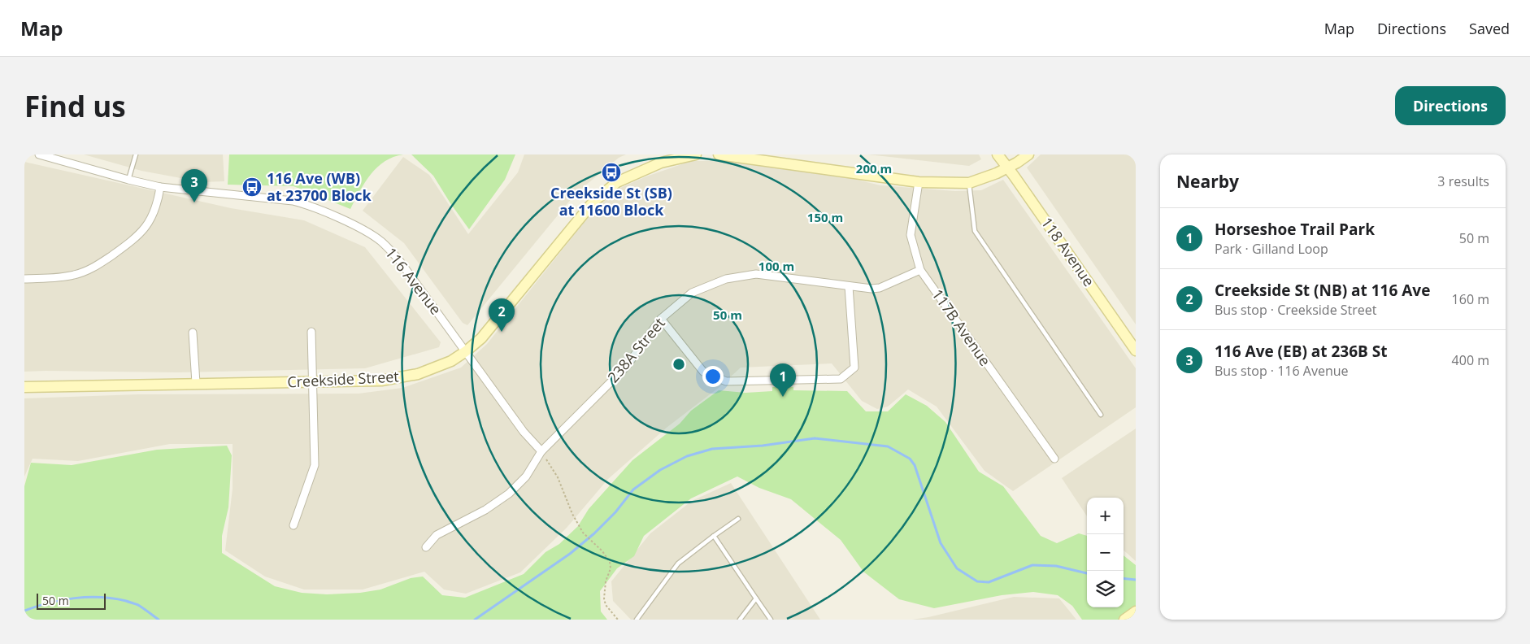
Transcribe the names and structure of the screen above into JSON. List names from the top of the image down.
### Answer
{
  "streets": {
    "street": [
      "118 Avenue",
      "116 Avenue",
      "117B Avenue",
      "238A Street",
      "Creekside Street"
    ]
  },
  "crossings": [
    ["116 Avenue", "238A Street"],
    ["116 Avenue", "Creekside Street"],
    ["117B Avenue", "238A Street"]
  ],
  "places": {
    "bus stop": ["Creekside St (SB) at 11600 Block", "116 Ave (WB) at 23700 Block"]
  },
  "scale_bar": "50 m",
  "page": {
    "header": "Map",
    "nav": ["Map", "Directions", "Saved"],
    "buttons": "Directions",
    "title": "Find us",
    "heading": ["Nearby", "3 results"],
    "pins": ["3", "2", "1"],
    "list": [
      {
        "mark": "1",
        "name": "Horseshoe Trail Park",
        "note": "Park · Gilland Loop",
        "value": "50 m"
      },
      {
        "mark": "2",
        "name": "Creekside St (NB) at 116 Ave",
        "note": "Bus stop · Creekside Street",
        "value": "160 m"
      },
      {
        "mark": "3",
        "name": "116 Ave (EB) at 236B St",
        "note": "Bus stop · 116 Avenue",
        "value": "400 m"
      }
    ],
    "map_buttons": ["+", "−"],
    "scale": "50 m"
  },
  "rings": [
    "200 m",
    "150 m",
    "100 m",
    "50 m"
  ]
}
